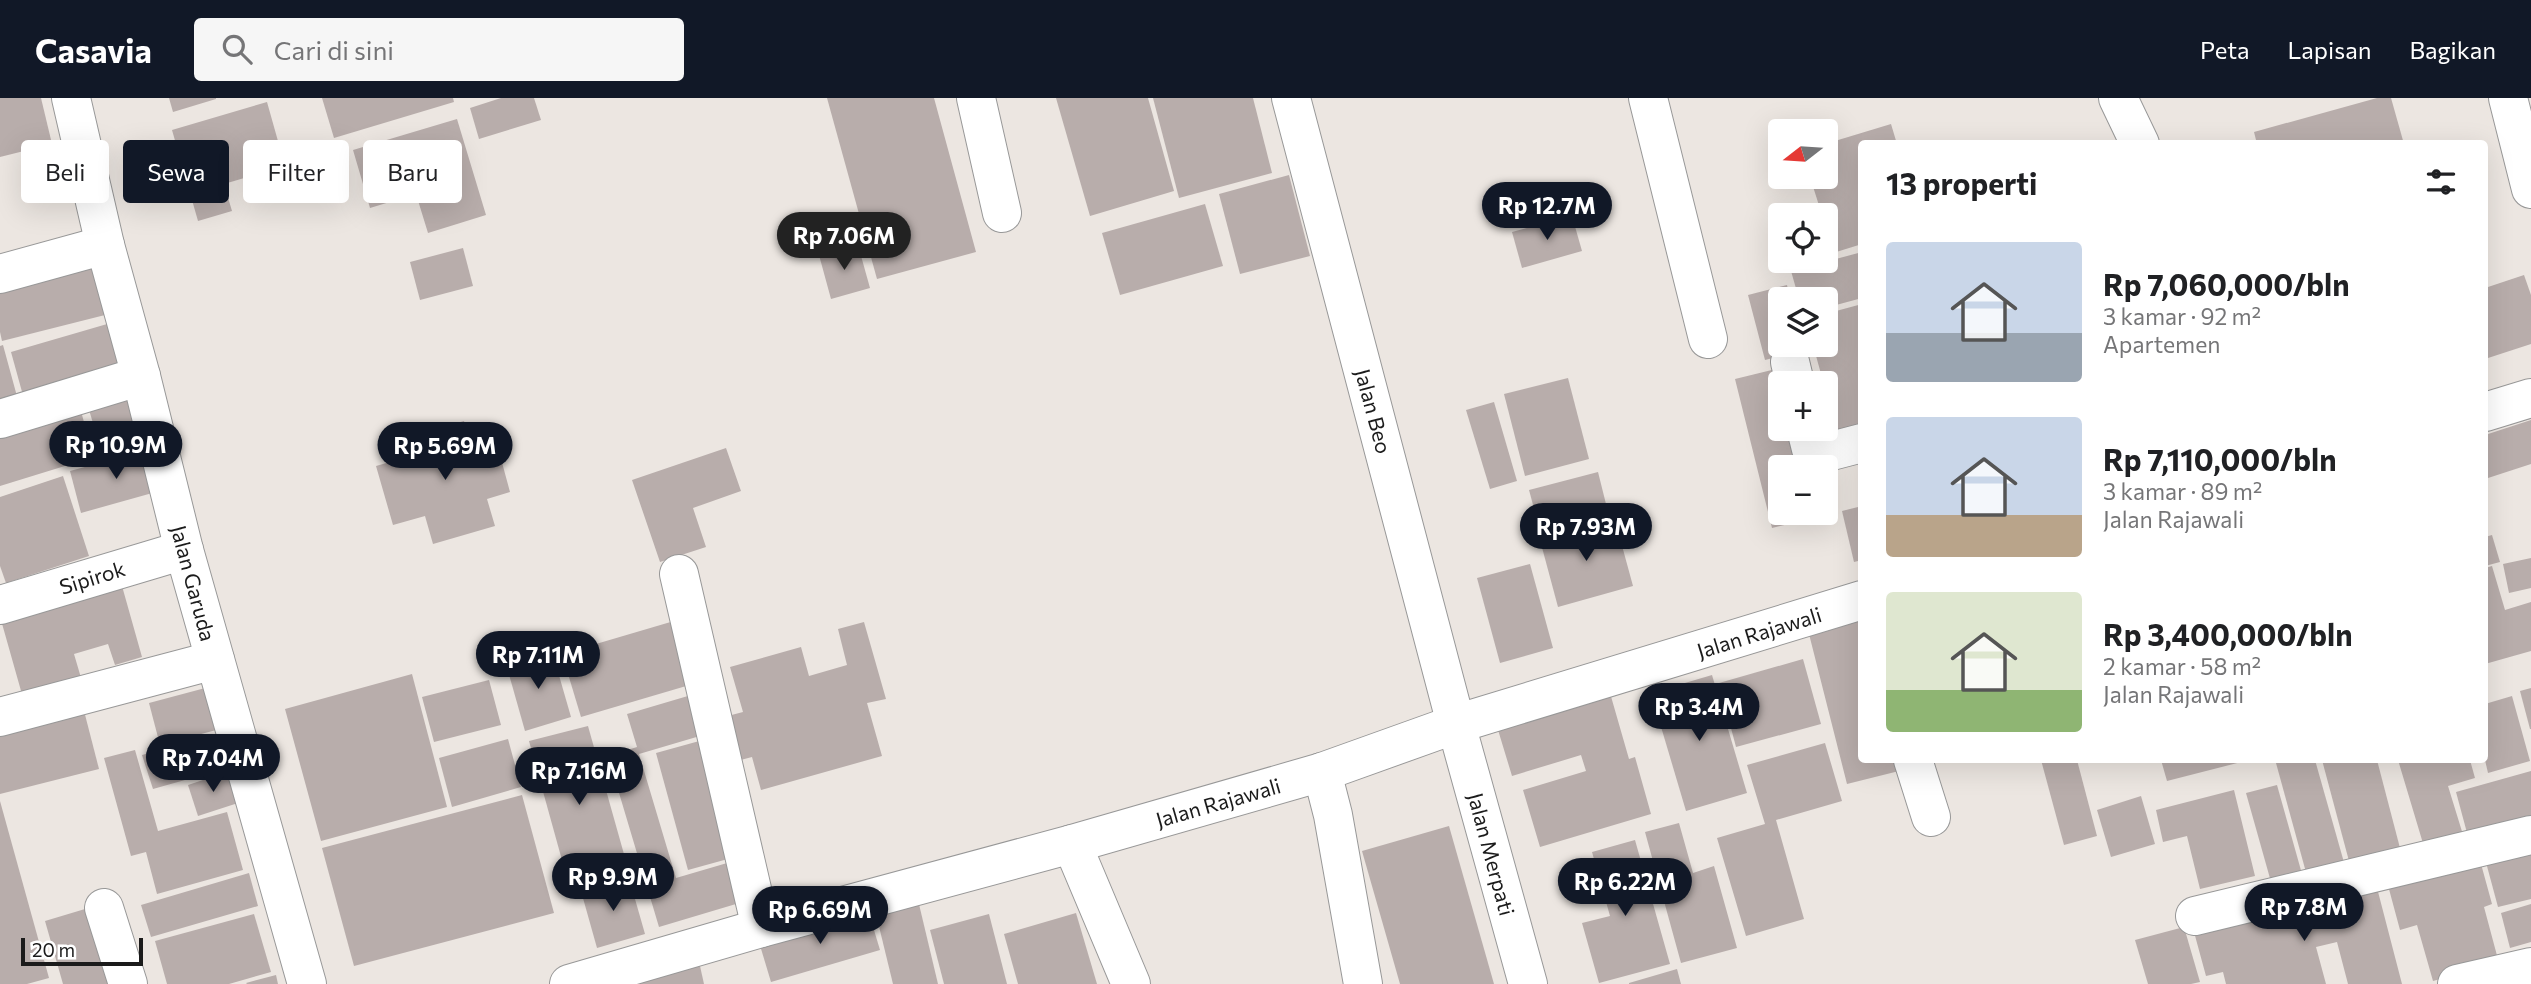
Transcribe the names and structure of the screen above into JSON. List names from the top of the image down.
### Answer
{
  "streets": {
    "street": [
      "Jalan Beo",
      "Sipirok",
      "Jalan Garuda",
      "Jalan Rajawali",
      "Jalan Merpati"
    ]
  },
  "crossings": [
    ["Jalan Beo", "Jalan Rajawali"],
    ["Jalan Beo", "Jalan Merpati"],
    ["Sipirok", "Jalan Garuda"],
    ["Jalan Rajawali", "Jalan Merpati"]
  ],
  "scale_bar": "20 m",
  "north": "left",
  "page": {
    "header": "Casavia",
    "search": "Cari di sini",
    "nav": ["Peta", "Lapisan", "Bagikan"],
    "map_buttons": ["+", "−"],
    "chip": [
      "Beli",
      "Sewa",
      "Filter",
      "Baru"
    ],
    "heading": "13 properti",
    "price": [
      "Rp 12.7M",
      "Rp 7.06M",
      "Rp 10.9M",
      "Rp 5.69M",
      "Rp 7.93M",
      "Rp 7.11M",
      "Rp 3.4M",
      "Rp 7.04M",
      "Rp 7.16M",
      "Rp 9.9M",
      "Rp 6.22M",
      "Rp 7.8M",
      "Rp 6.69M"
    ],
    "list": [
      {
        "name": "Rp 7,060,000/bln",
        "note": "3 kamar · 92 m² · Apartemen"
      },
      {
        "name": "Rp 7,110,000/bln",
        "note": "3 kamar · 89 m² · Jalan Rajawali"
      },
      {
        "name": "Rp 3,400,000/bln",
        "note": "2 kamar · 58 m² · Jalan Rajawali"
      }
    ],
    "scale": "20 m"
  }
}
